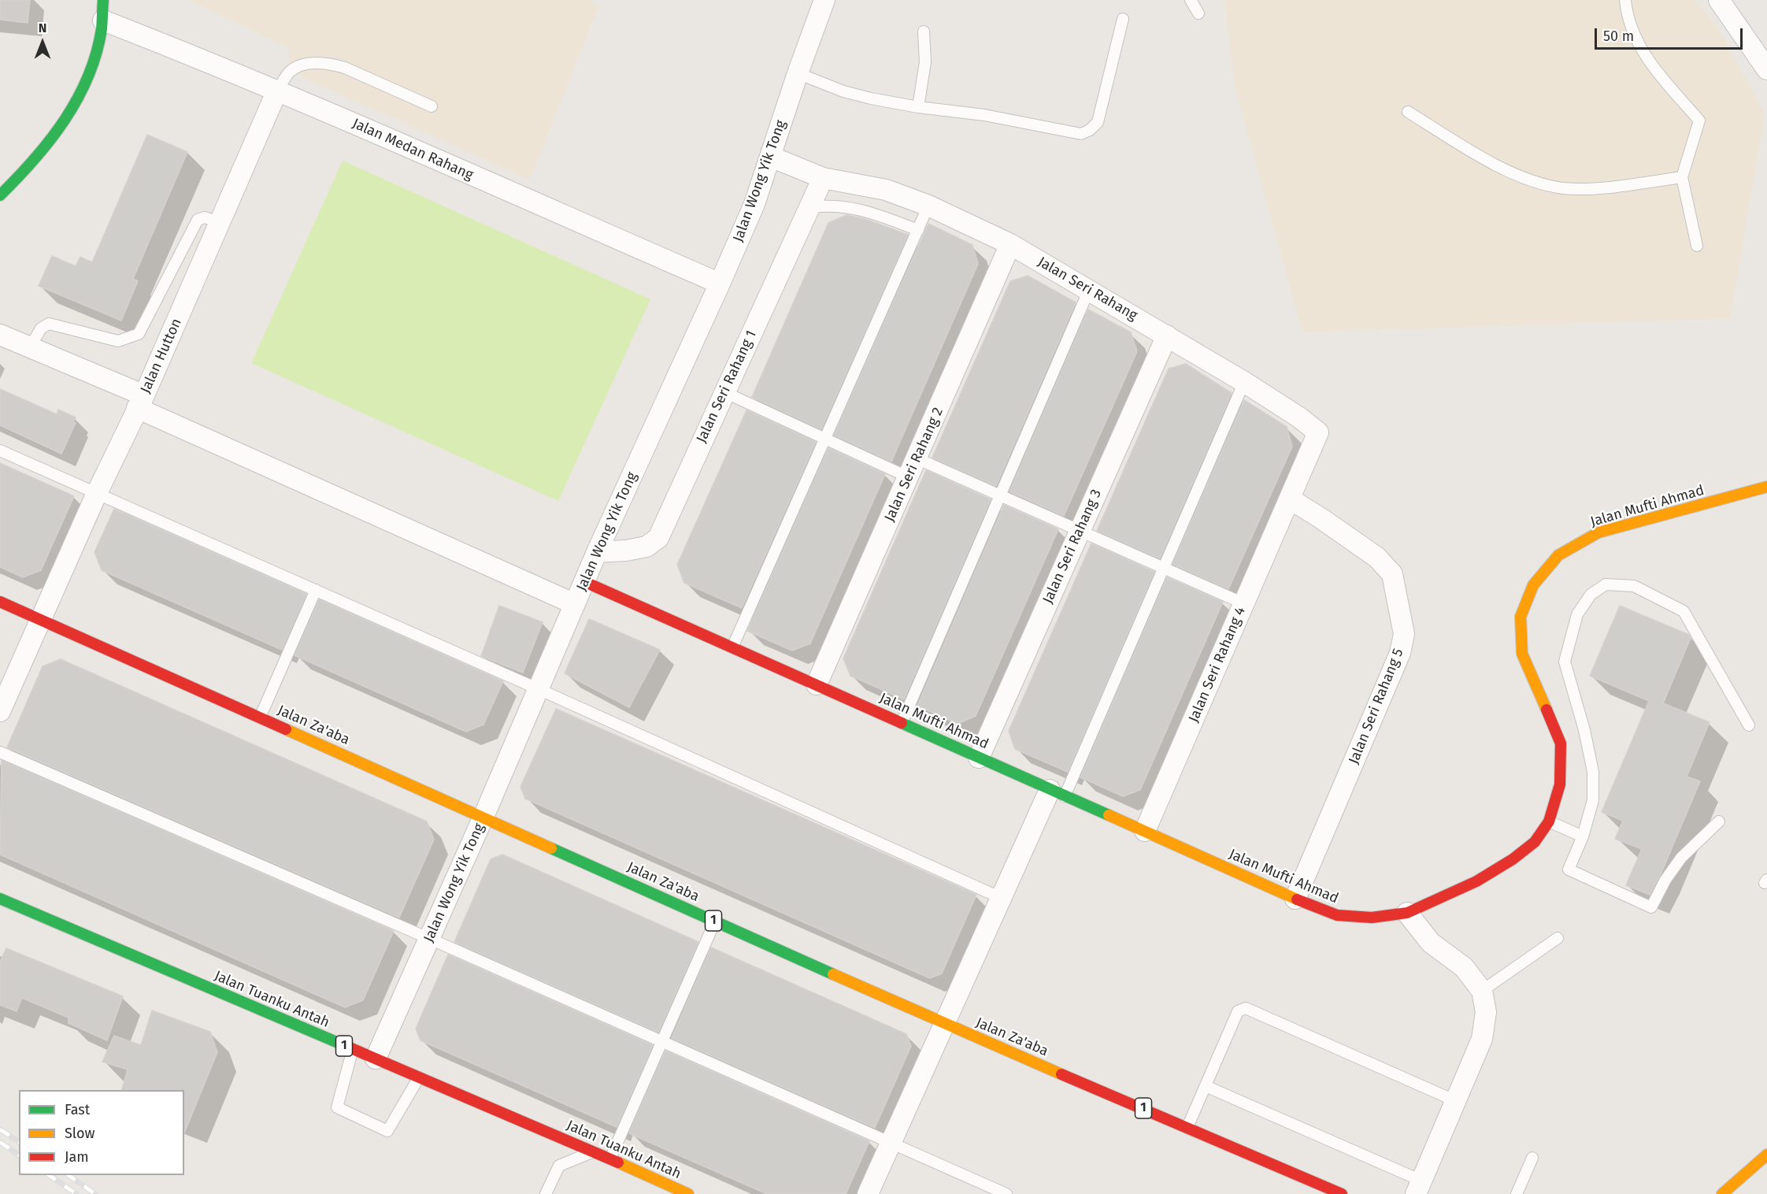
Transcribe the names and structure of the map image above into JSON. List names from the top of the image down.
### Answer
{
  "streets": {
    "main road": [
      "Jalan Mufti Ahmad",
      "Jalan Za'aba",
      "1",
      "Jalan Tuanku Antah"
    ],
    "street": [
      "Jalan Medan Rahang",
      "Jalan Wong Yik Tong",
      "Jalan Seri Rahang",
      "Jalan Hutton",
      "Jalan Seri Rahang 1",
      "Jalan Seri Rahang 2",
      "Jalan Seri Rahang 3",
      "Jalan Seri Rahang 4",
      "Jalan Seri Rahang 5"
    ]
  },
  "crossings": [
    ["Jalan Medan Rahang", "Jalan Wong Yik Tong"],
    ["Jalan Medan Rahang", "Jalan Hutton"],
    ["Jalan Wong Yik Tong", "Jalan Seri Rahang"],
    ["Jalan Wong Yik Tong", "Jalan Seri Rahang 1"],
    ["Jalan Wong Yik Tong", "Jalan Mufti Ahmad"],
    ["Jalan Wong Yik Tong", "Jalan Za'aba"],
    ["Jalan Wong Yik Tong", "Jalan Tuanku Antah"],
    ["Jalan Seri Rahang", "Jalan Seri Rahang 1"],
    ["Jalan Seri Rahang", "Jalan Seri Rahang 2"],
    ["Jalan Seri Rahang", "Jalan Seri Rahang 3"],
    ["Jalan Seri Rahang", "Jalan Seri Rahang 4"],
    ["Jalan Seri Rahang", "Jalan Seri Rahang 5"],
    ["Jalan Hutton", "Jalan Za'aba"],
    ["Jalan Seri Rahang 2", "Jalan Mufti Ahmad"],
    ["Jalan Mufti Ahmad", "Jalan Seri Rahang 3"],
    ["Jalan Mufti Ahmad", "Jalan Seri Rahang 4"],
    ["Jalan Mufti Ahmad", "Jalan Seri Rahang 5"],
    ["Jalan Seri Rahang 4", "Jalan Seri Rahang 5"]
  ],
  "legend": ["Fast", "Slow", "Jam"],
  "scale_bar": "50 m",
  "north": "top"
}
